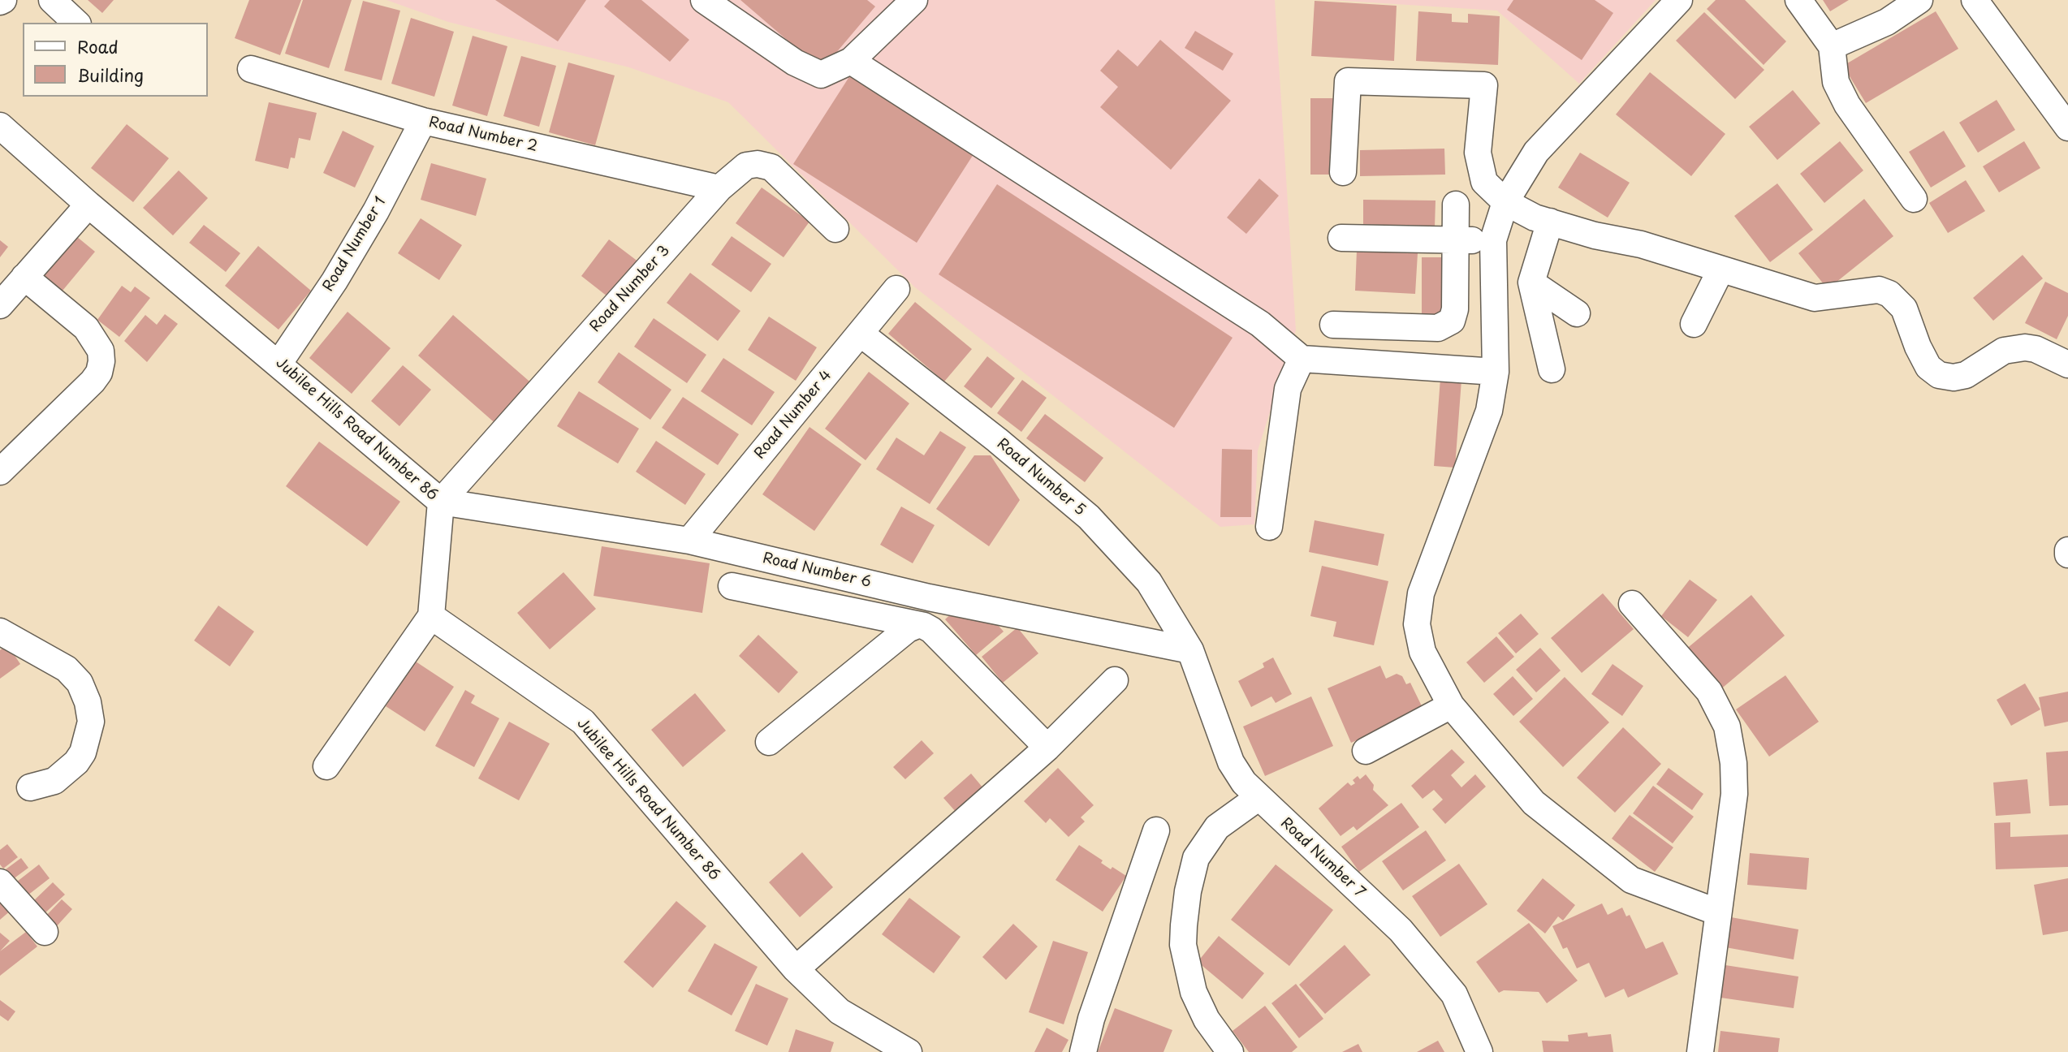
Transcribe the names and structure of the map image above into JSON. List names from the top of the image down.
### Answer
{
  "streets": {
    "street": [
      "Road Number 2",
      "Road Number 1",
      "Road Number 3",
      "Road Number 4",
      "Jubilee Hills Road Number 86",
      "Road Number 5",
      "Road Number 6",
      "Road Number 7"
    ]
  },
  "crossings": [
    ["Road Number 2", "Road Number 1"],
    ["Road Number 2", "Road Number 3"],
    ["Road Number 1", "Jubilee Hills Road Number 86"],
    ["Road Number 3", "Jubilee Hills Road Number 86"],
    ["Road Number 3", "Road Number 6"],
    ["Road Number 4", "Road Number 5"],
    ["Road Number 4", "Road Number 6"],
    ["Jubilee Hills Road Number 86", "Road Number 6"],
    ["Road Number 5", "Road Number 6"],
    ["Road Number 5", "Road Number 7"],
    ["Road Number 6", "Road Number 7"]
  ],
  "legend": ["Road", "Building"]
}
